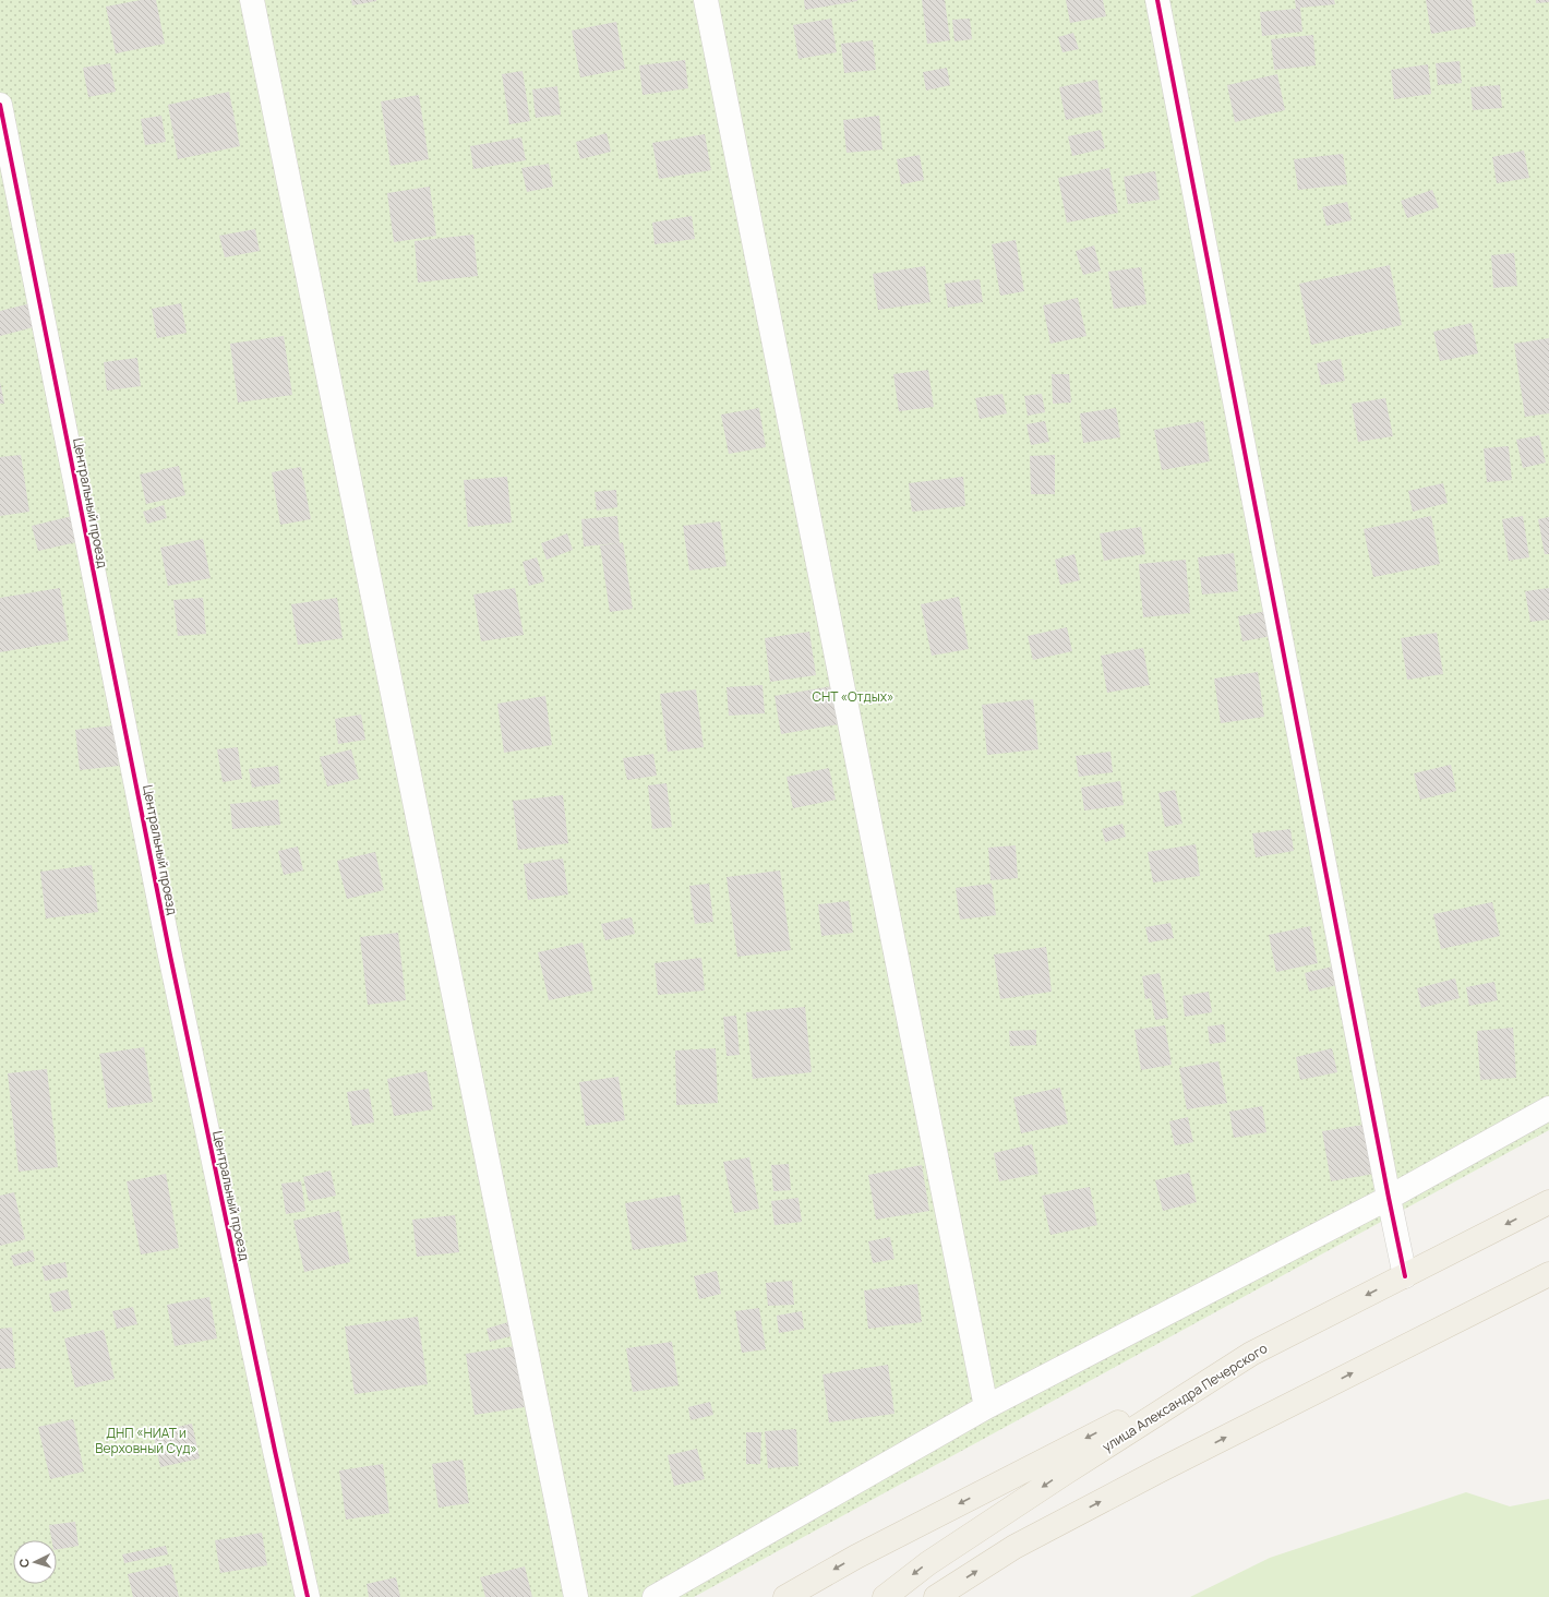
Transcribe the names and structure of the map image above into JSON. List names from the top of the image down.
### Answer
{
  "streets": {
    "main road": ["улица Александра Печерского"],
    "street": ["Центральный проезд"]
  },
  "parks": ["СНТ «Отдых»", "ДНП «НИАТ и Верховный Суд»"],
  "north": "left"
}
